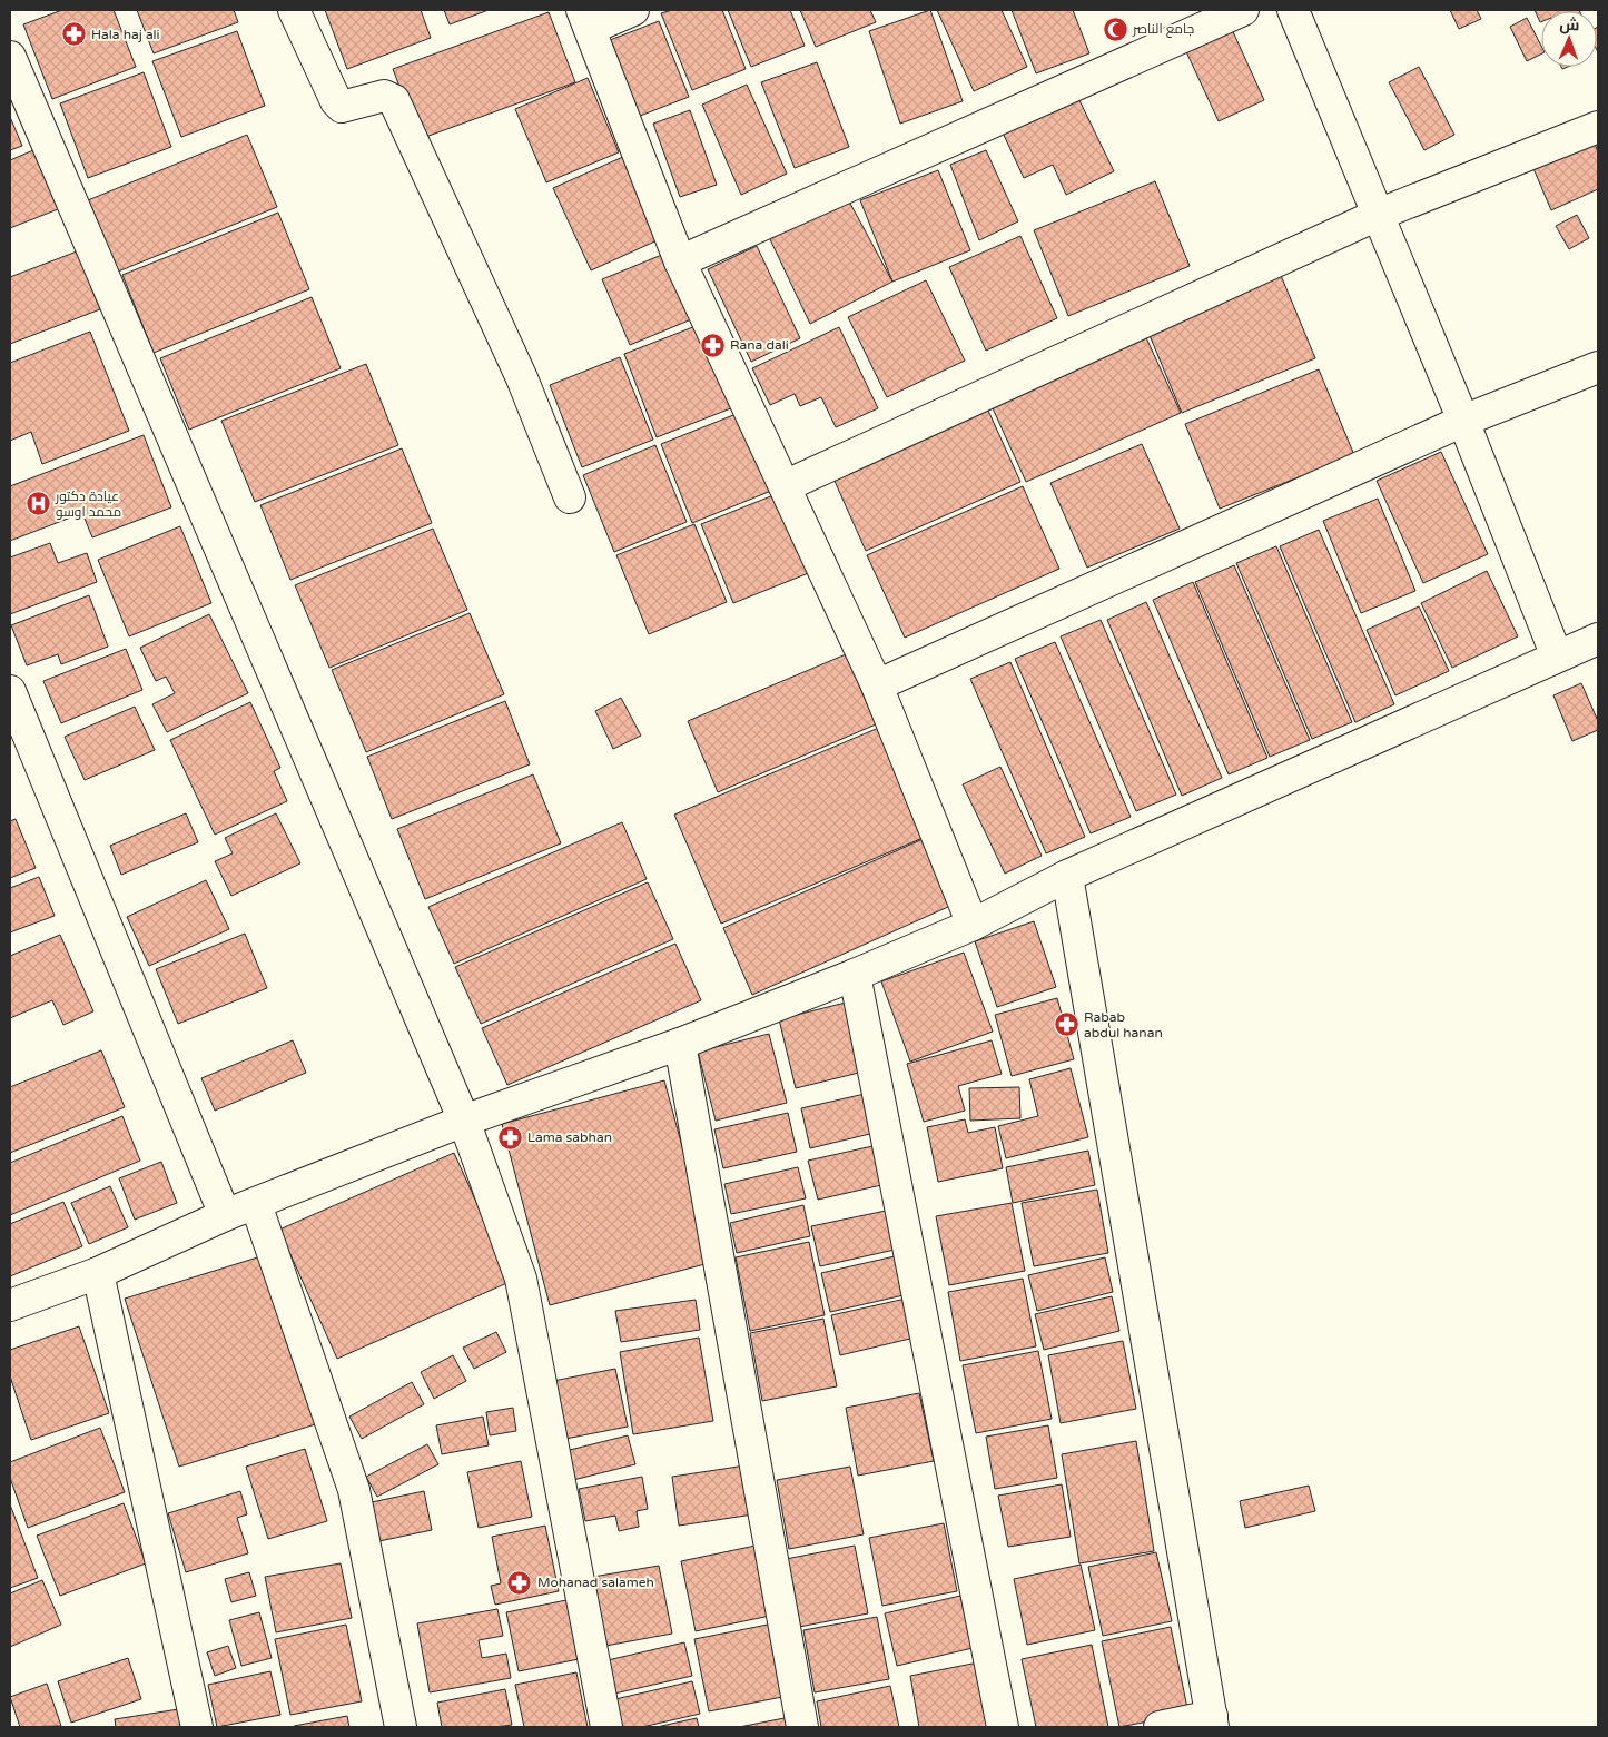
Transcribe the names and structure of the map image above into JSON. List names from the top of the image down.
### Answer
{
  "places": {
    "mosque": ["جامع الناصر"],
    "pharmacy": [
      "Hala haj ali",
      "Rana dali",
      "Rabab abdul hanan",
      "Lama sabhan",
      "Mohanad salameh"
    ],
    "hospital": ["عيادة دكتور محمد اوسو"]
  },
  "north": "top"
}
